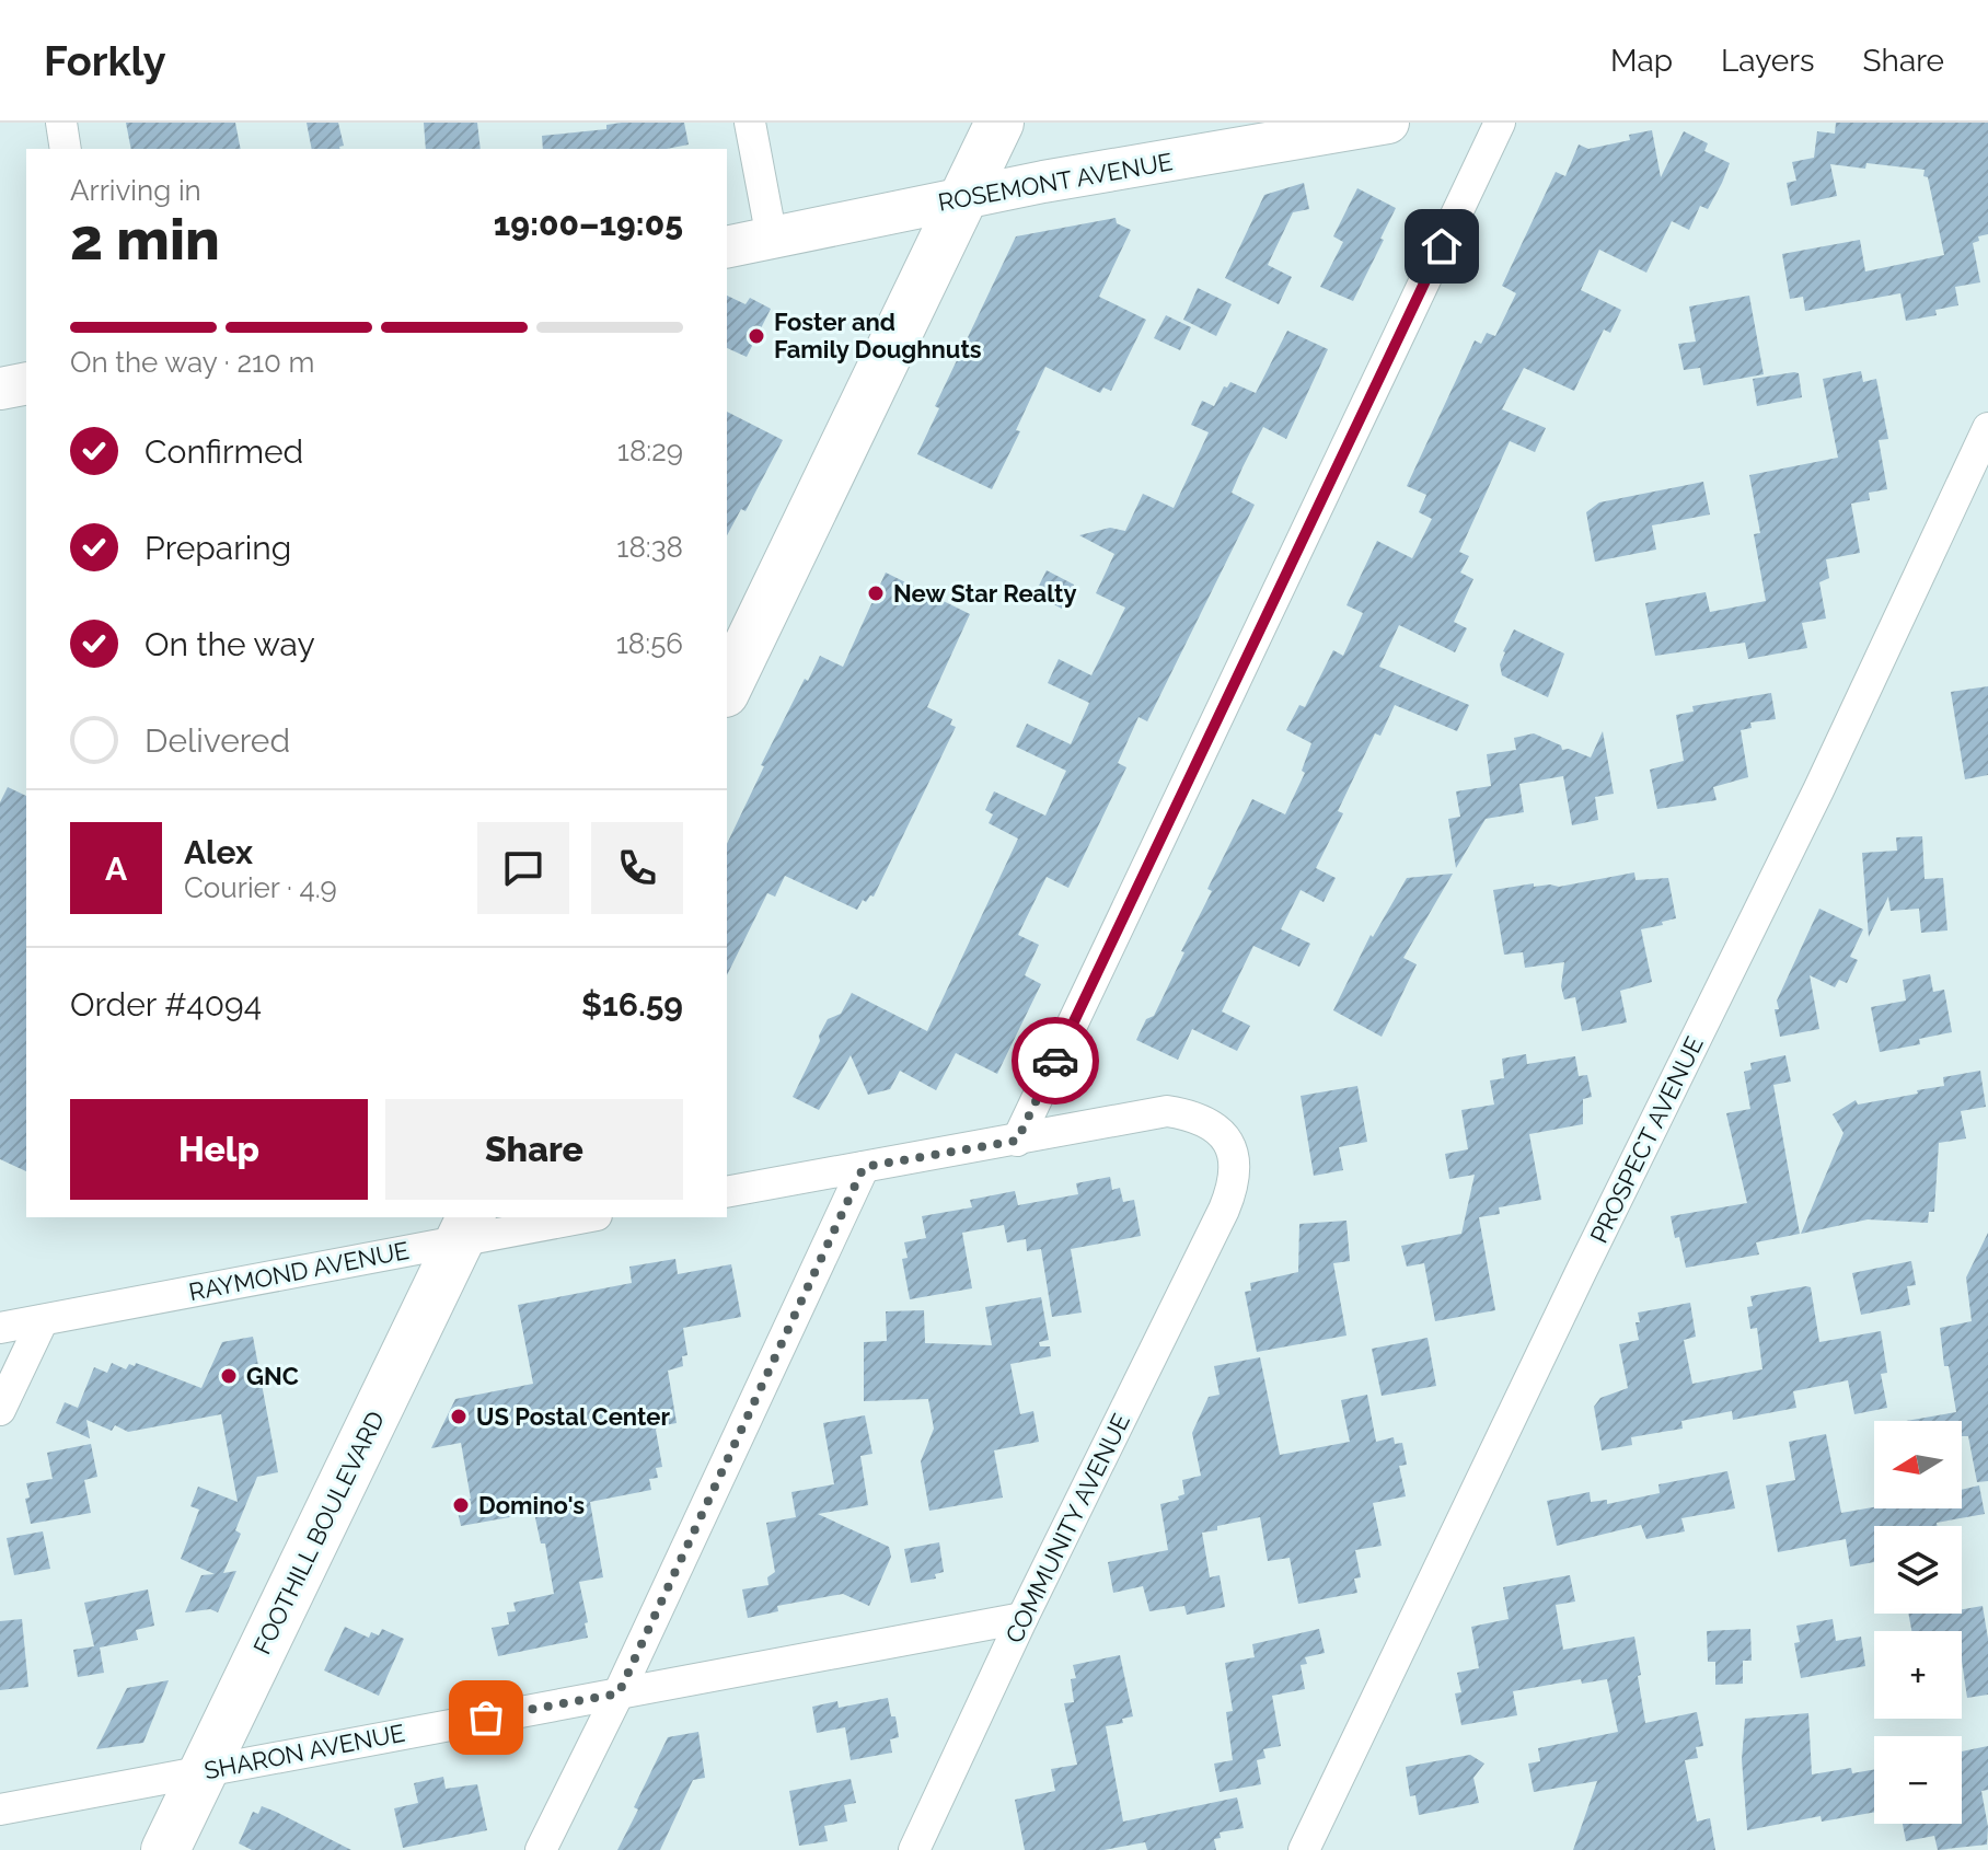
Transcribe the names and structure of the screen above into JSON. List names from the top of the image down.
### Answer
{
  "streets": {
    "main road": ["FOOTHILL BOULEVARD"],
    "street": [
      "ROSEMONT AVENUE",
      "PROSPECT AVENUE",
      "RAYMOND AVENUE",
      "COMMUNITY AVENUE",
      "SHARON AVENUE"
    ]
  },
  "crossings": [
    ["RAYMOND AVENUE", "FOOTHILL BOULEVARD"],
    ["COMMUNITY AVENUE", "SHARON AVENUE"],
    ["FOOTHILL BOULEVARD", "SHARON AVENUE"]
  ],
  "places": [
    "Foster and Family Doughnuts",
    "New Star Realty",
    "GNC",
    "US Postal Center",
    "Domino's"
  ],
  "north": "left",
  "page": {
    "header": "Forkly",
    "nav": ["Map", "Layers", "Share"],
    "heading": ["2 min", "Arriving in", "19:00–19:05"],
    "panel": [
      "Alex",
      "Courier · 4.9",
      "Order #4094",
      "$16.59"
    ],
    "bar": "On the way · 210 m",
    "list": [
      ["Confirmed", "18:29"],
      ["Preparing", "18:38"],
      ["On the way", "18:56"],
      "Delivered"
    ],
    "round": "A",
    "buttons": ["Help", "Share"],
    "map_buttons": ["+", "−"]
  }
}
